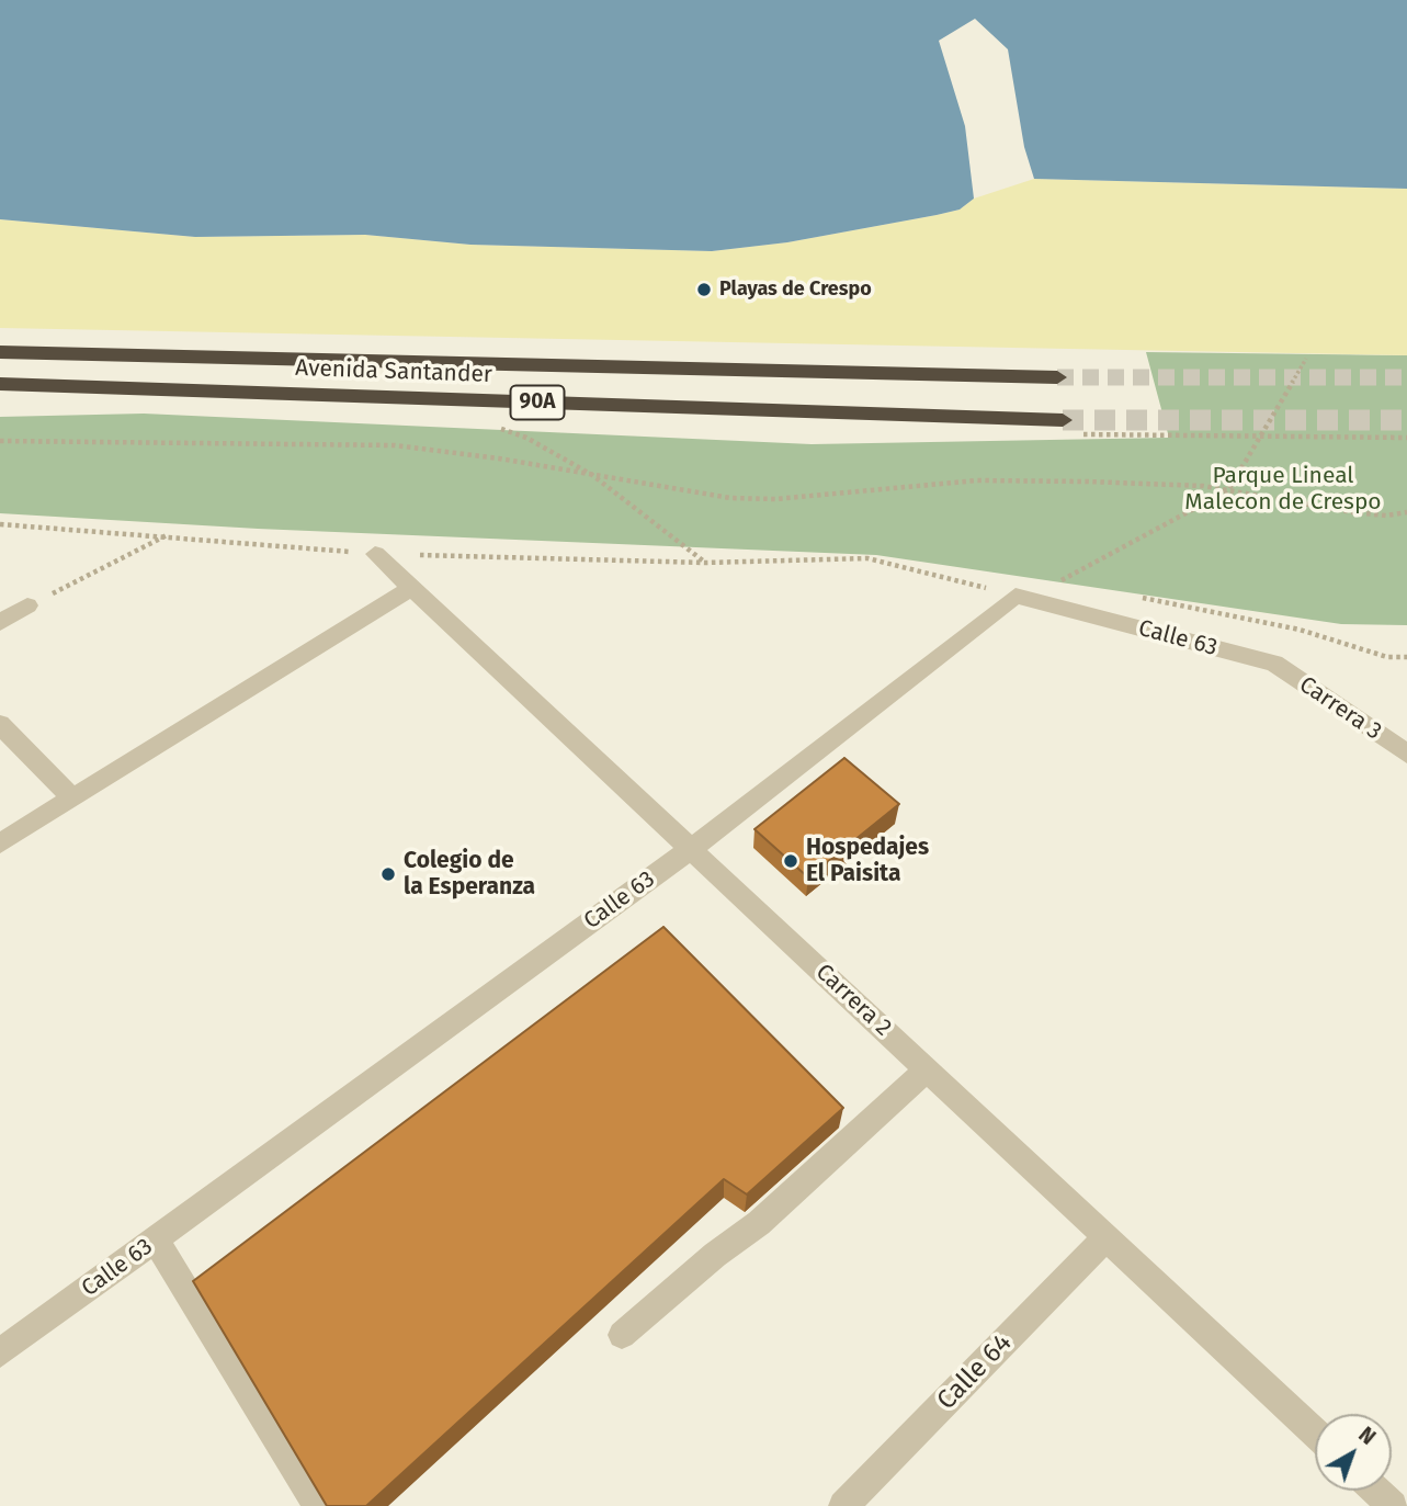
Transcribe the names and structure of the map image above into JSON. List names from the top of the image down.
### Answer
{
  "streets": {
    "highway": ["Avenida Santander", "90A"],
    "street": [
      "Calle 63",
      "Carrera 3",
      "Carrera 2",
      "Calle 64"
    ]
  },
  "crossings": [
    ["Calle 63", "Carrera 3"],
    ["Calle 63", "Carrera 2"],
    ["Carrera 2", "Calle 64"]
  ],
  "parks": ["Parque Lineal Malecon de Crespo"],
  "places": ["Playas de Crespo", "Hospedajes El Paisita", "Colegio de la Esperanza"],
  "north": "top right"
}
